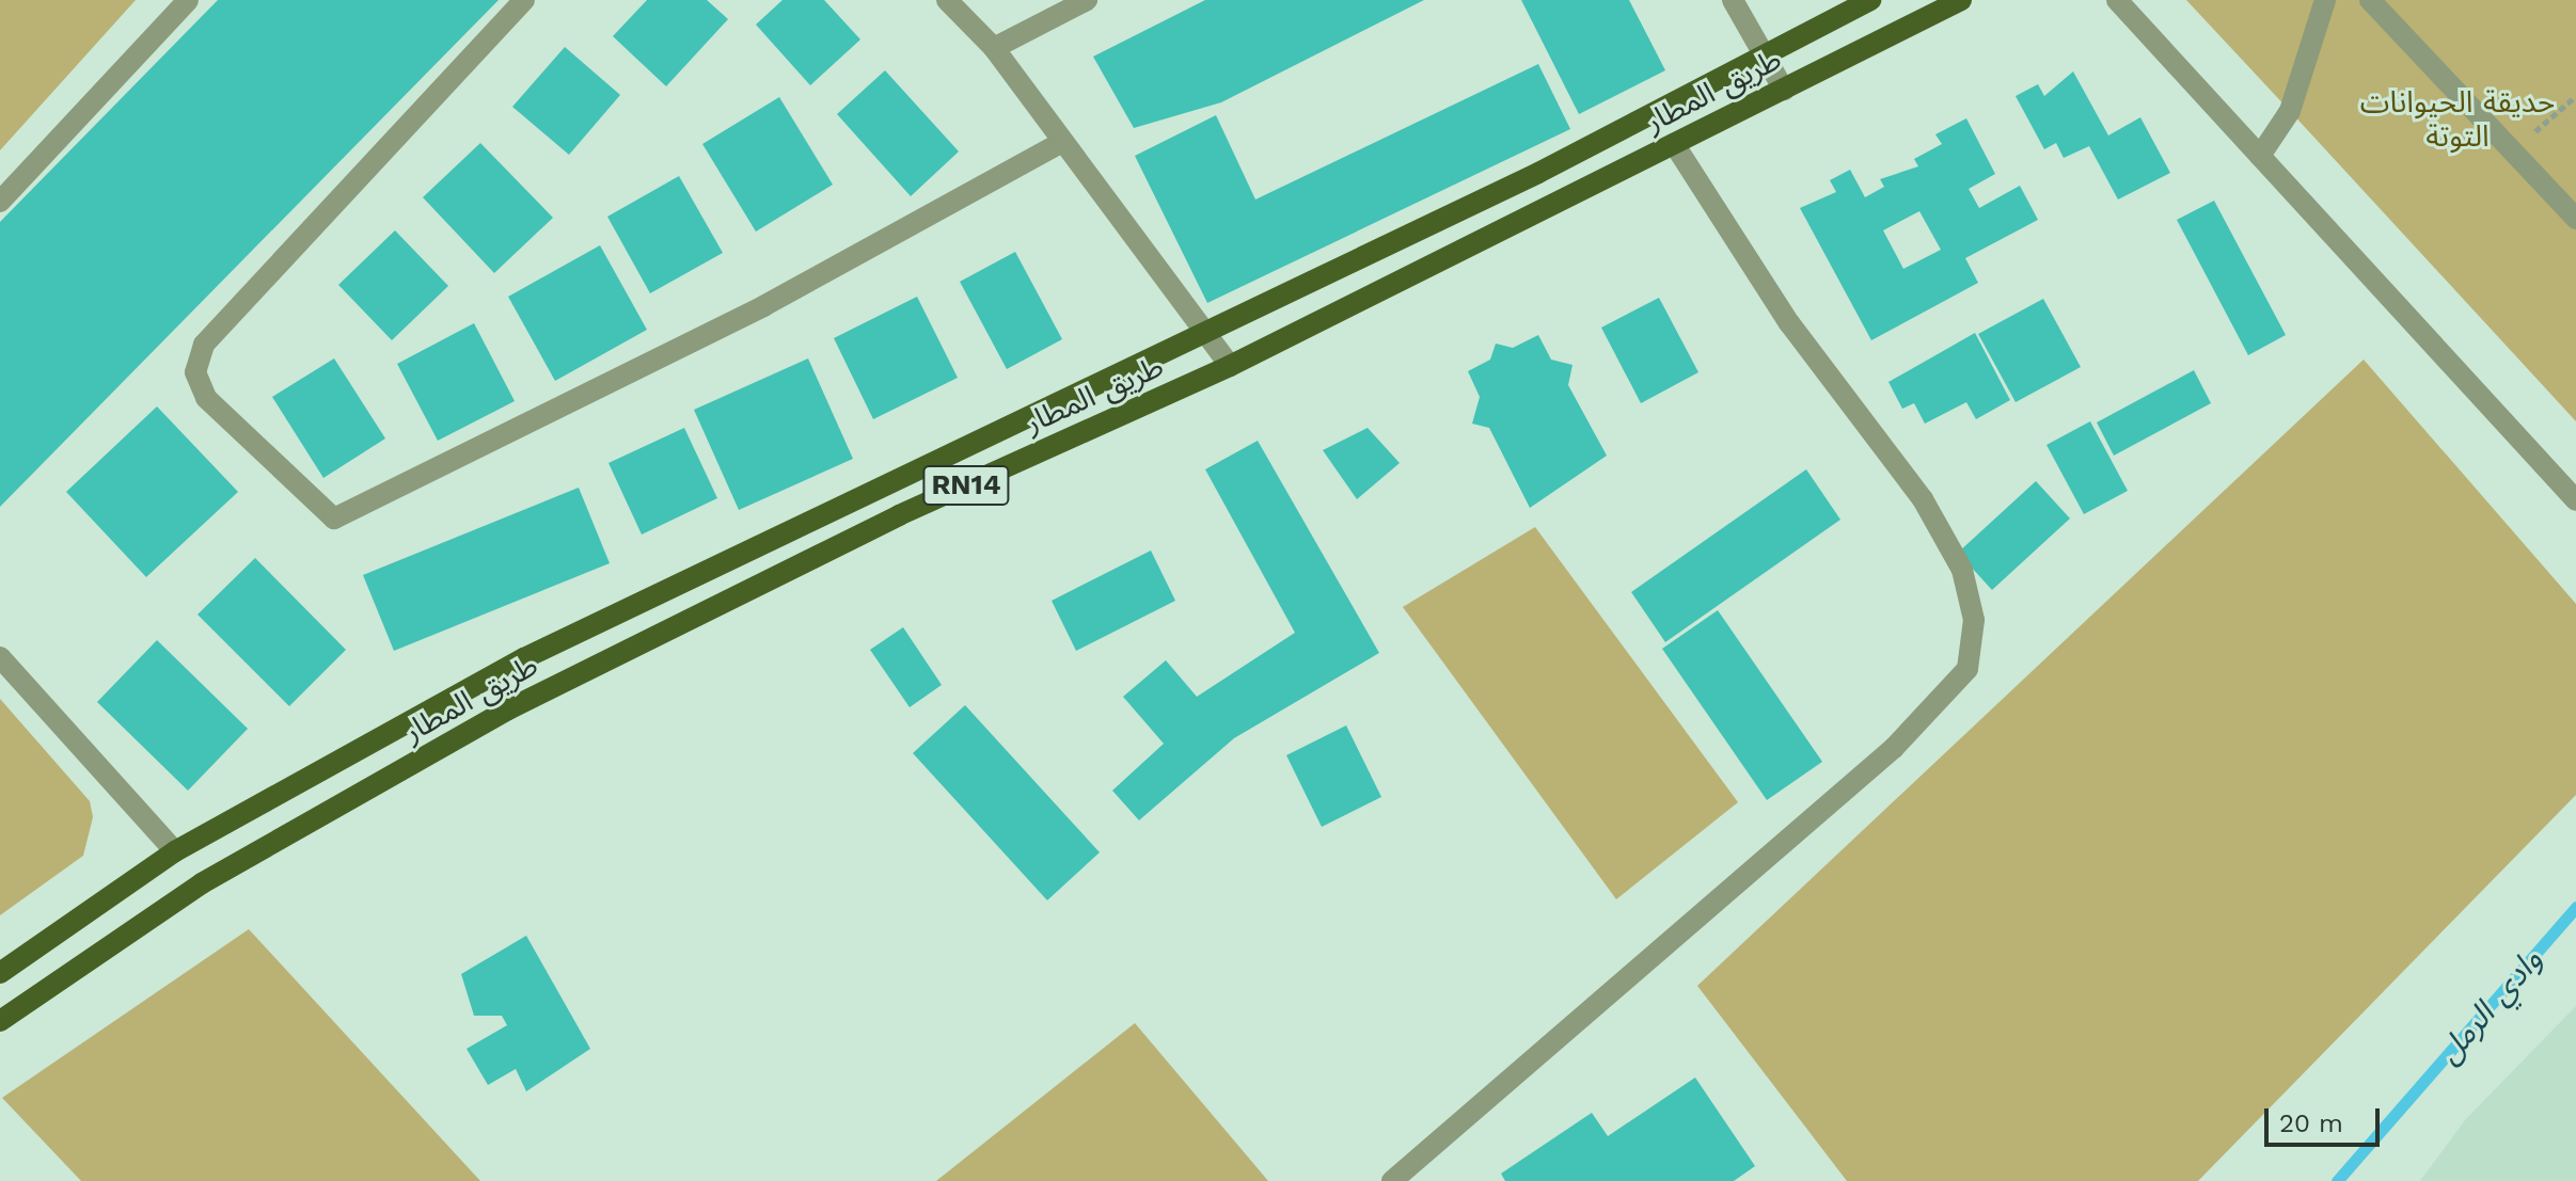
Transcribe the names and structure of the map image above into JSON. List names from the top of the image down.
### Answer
{
  "streets": {
    "main road": ["طريق المطار", "RN14"]
  },
  "water": ["وادي الرمل"],
  "parks": ["حديقة الحيوانات التوتة"],
  "scale_bar": "20 m"
}
